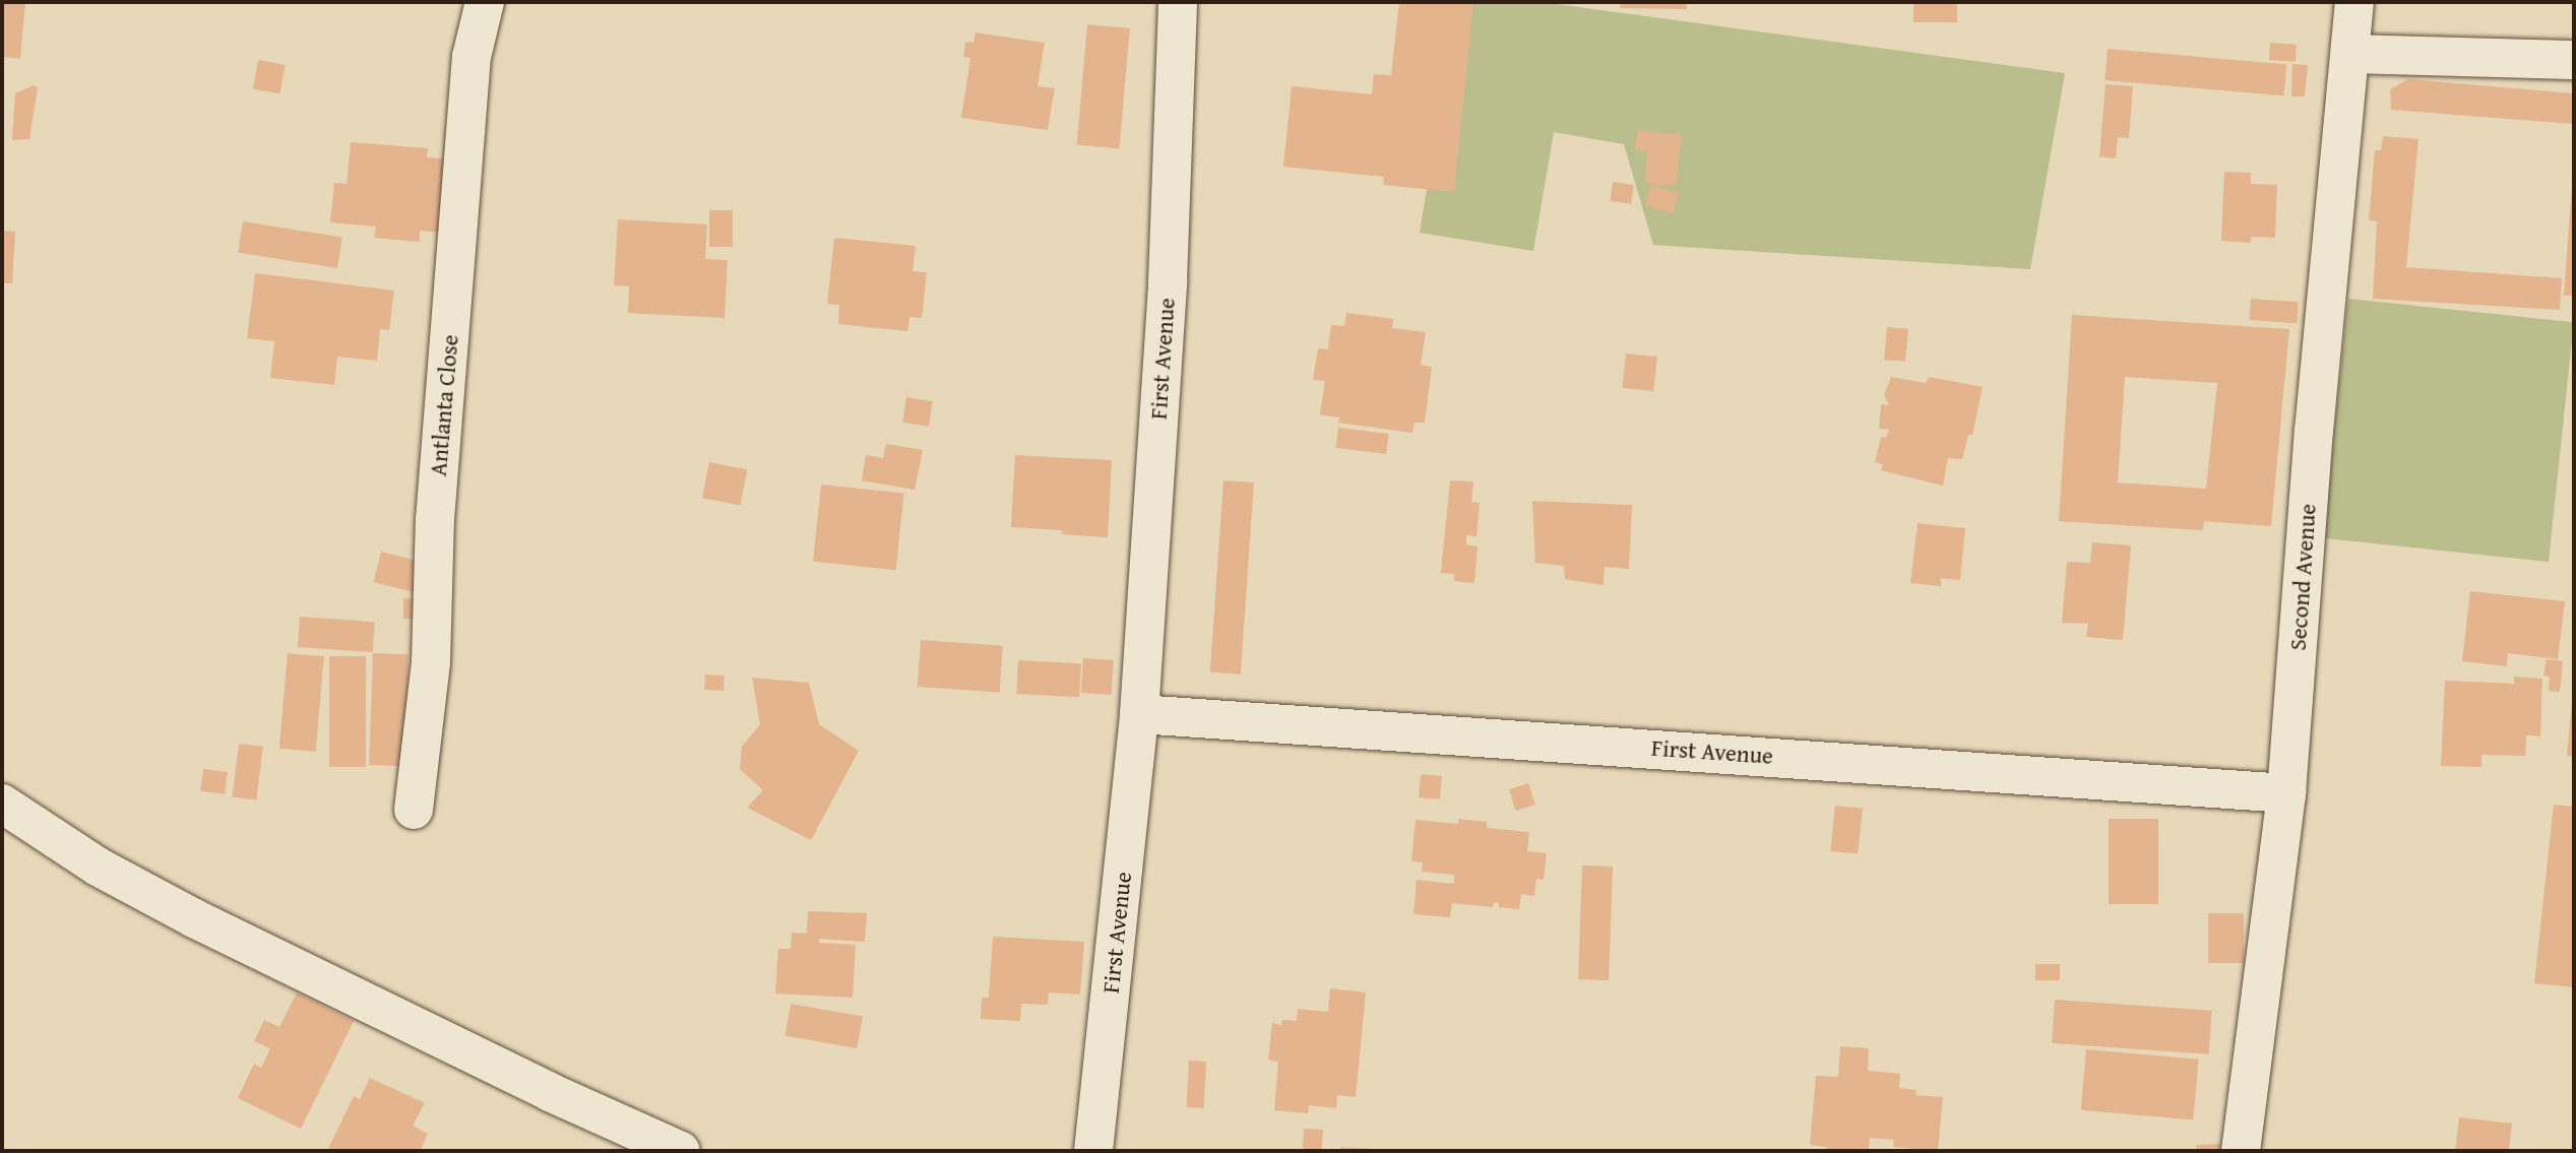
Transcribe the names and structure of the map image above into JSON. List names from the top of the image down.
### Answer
{
  "streets": {
    "street": ["First Avenue", "Antlanta Close", "Second Avenue"]
  },
  "crossings": [
    ["First Avenue", "Second Avenue"]
  ]
}
